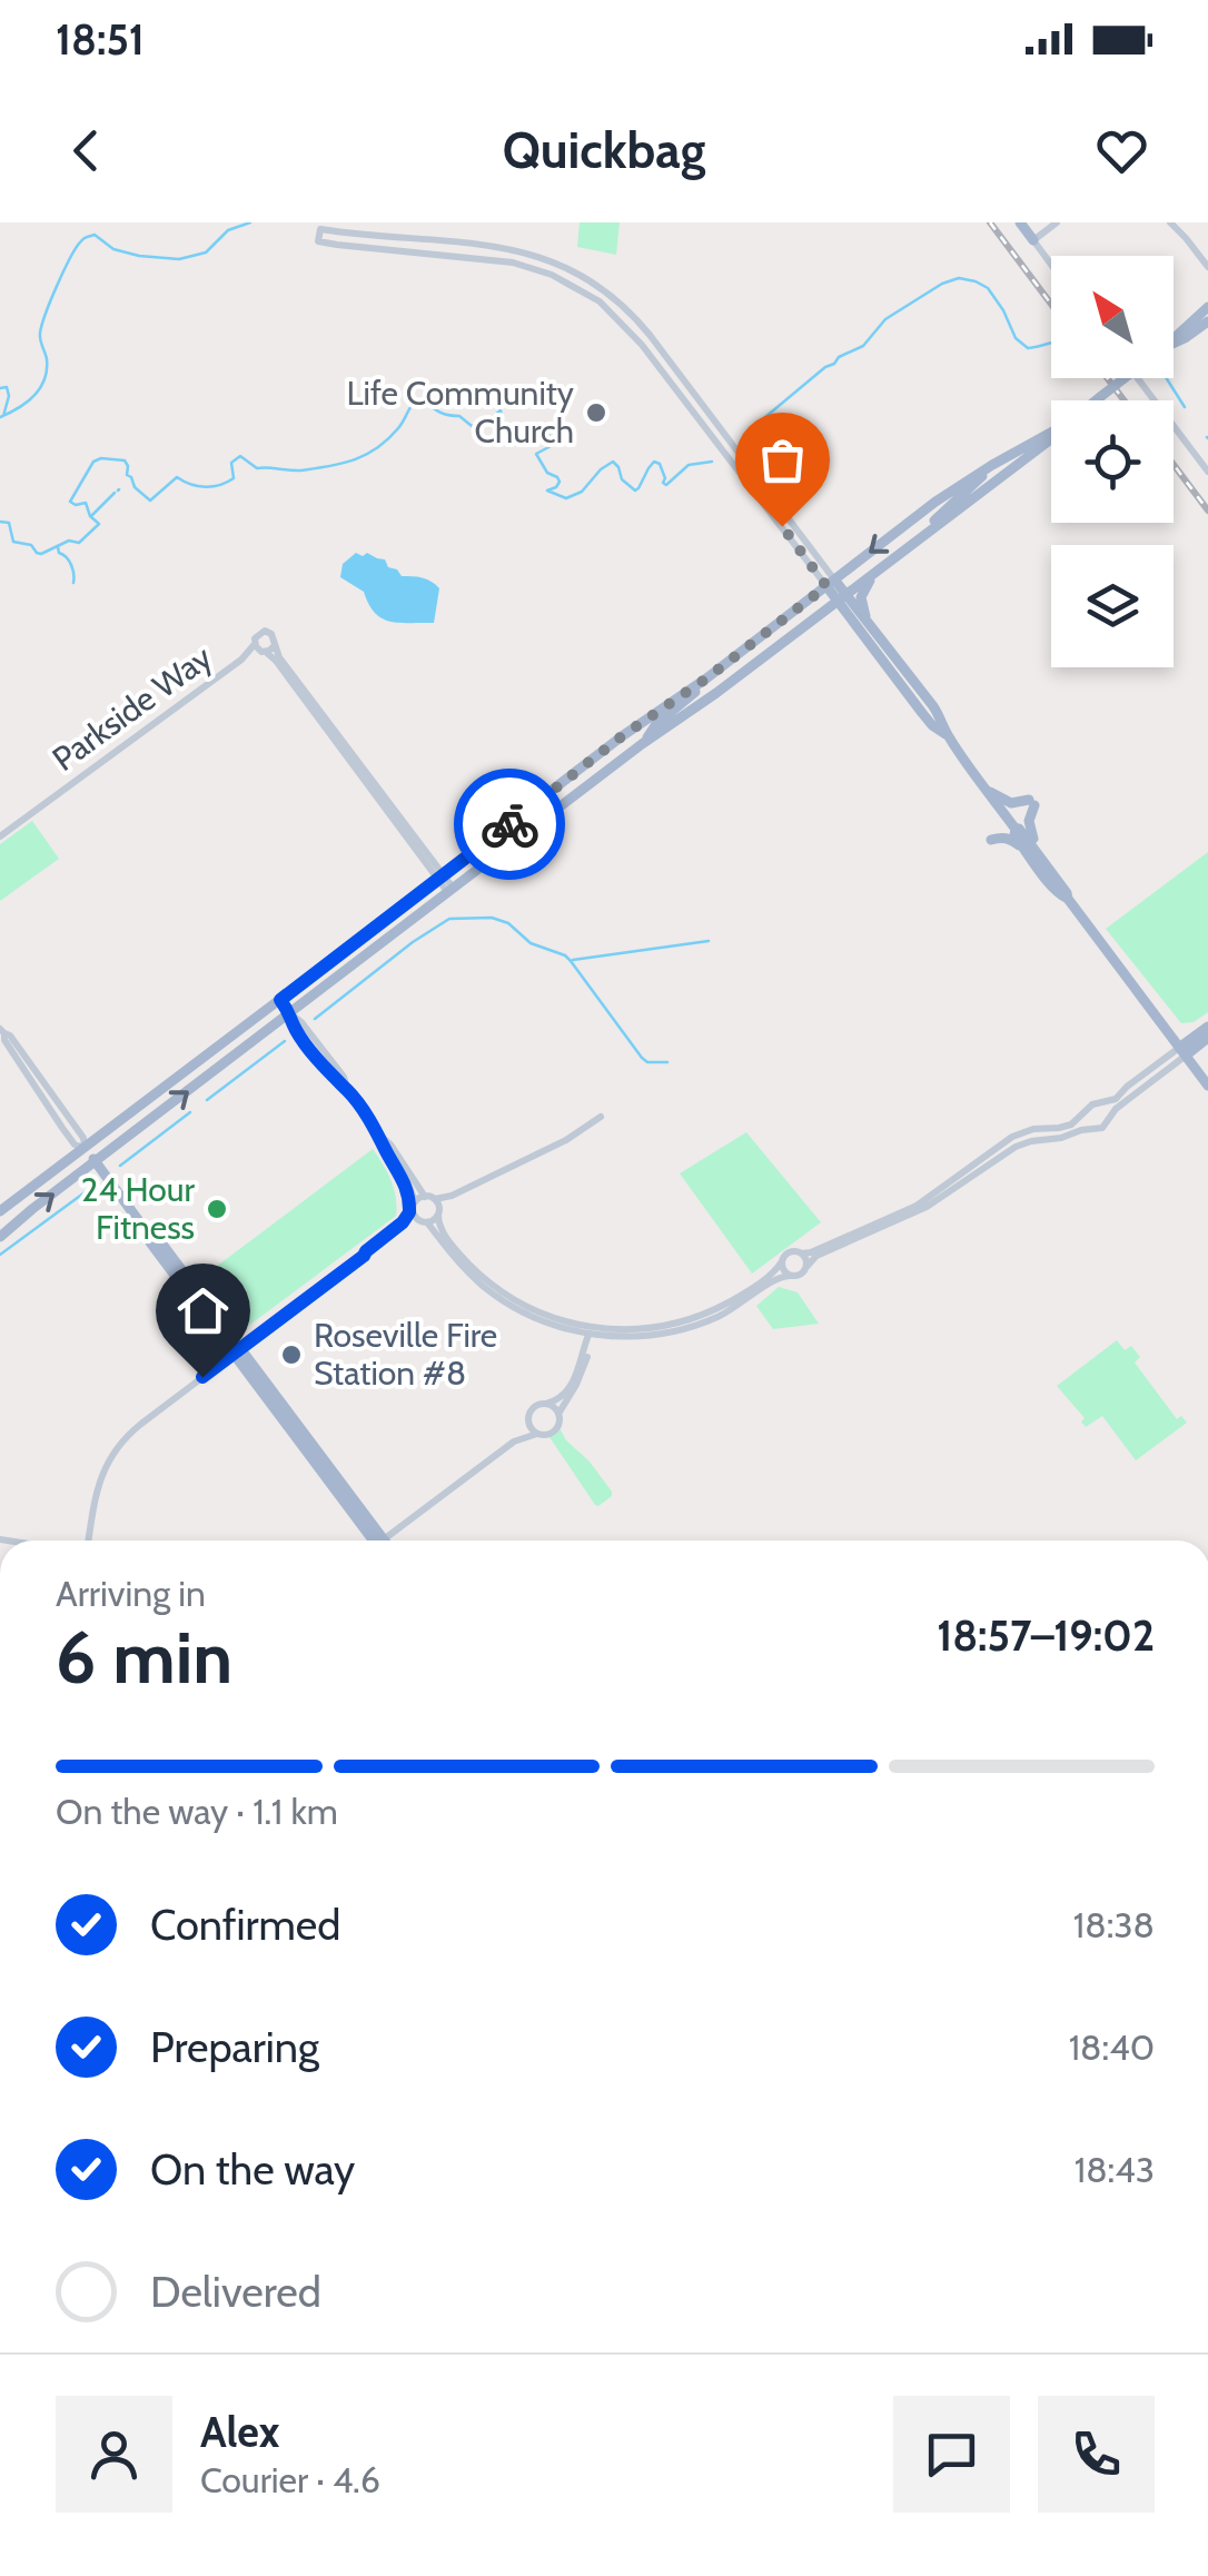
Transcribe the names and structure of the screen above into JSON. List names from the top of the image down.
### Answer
{
  "streets": {
    "street": ["Parkside Way"]
  },
  "places": ["Life Community Church", "24 Hour Fitness", "Roseville Fire Station #8"],
  "north": "top left",
  "page": {
    "status": "18:51",
    "header": "Quickbag",
    "heading": ["6 min", "Arriving in", "18:57–19:02"],
    "panel": ["Alex", "Courier · 4.6"],
    "bar": "On the way · 1.1 km",
    "list": [
      ["Confirmed", "18:38"],
      ["Preparing", "18:40"],
      ["On the way", "18:43"],
      "Delivered"
    ]
  }
}
